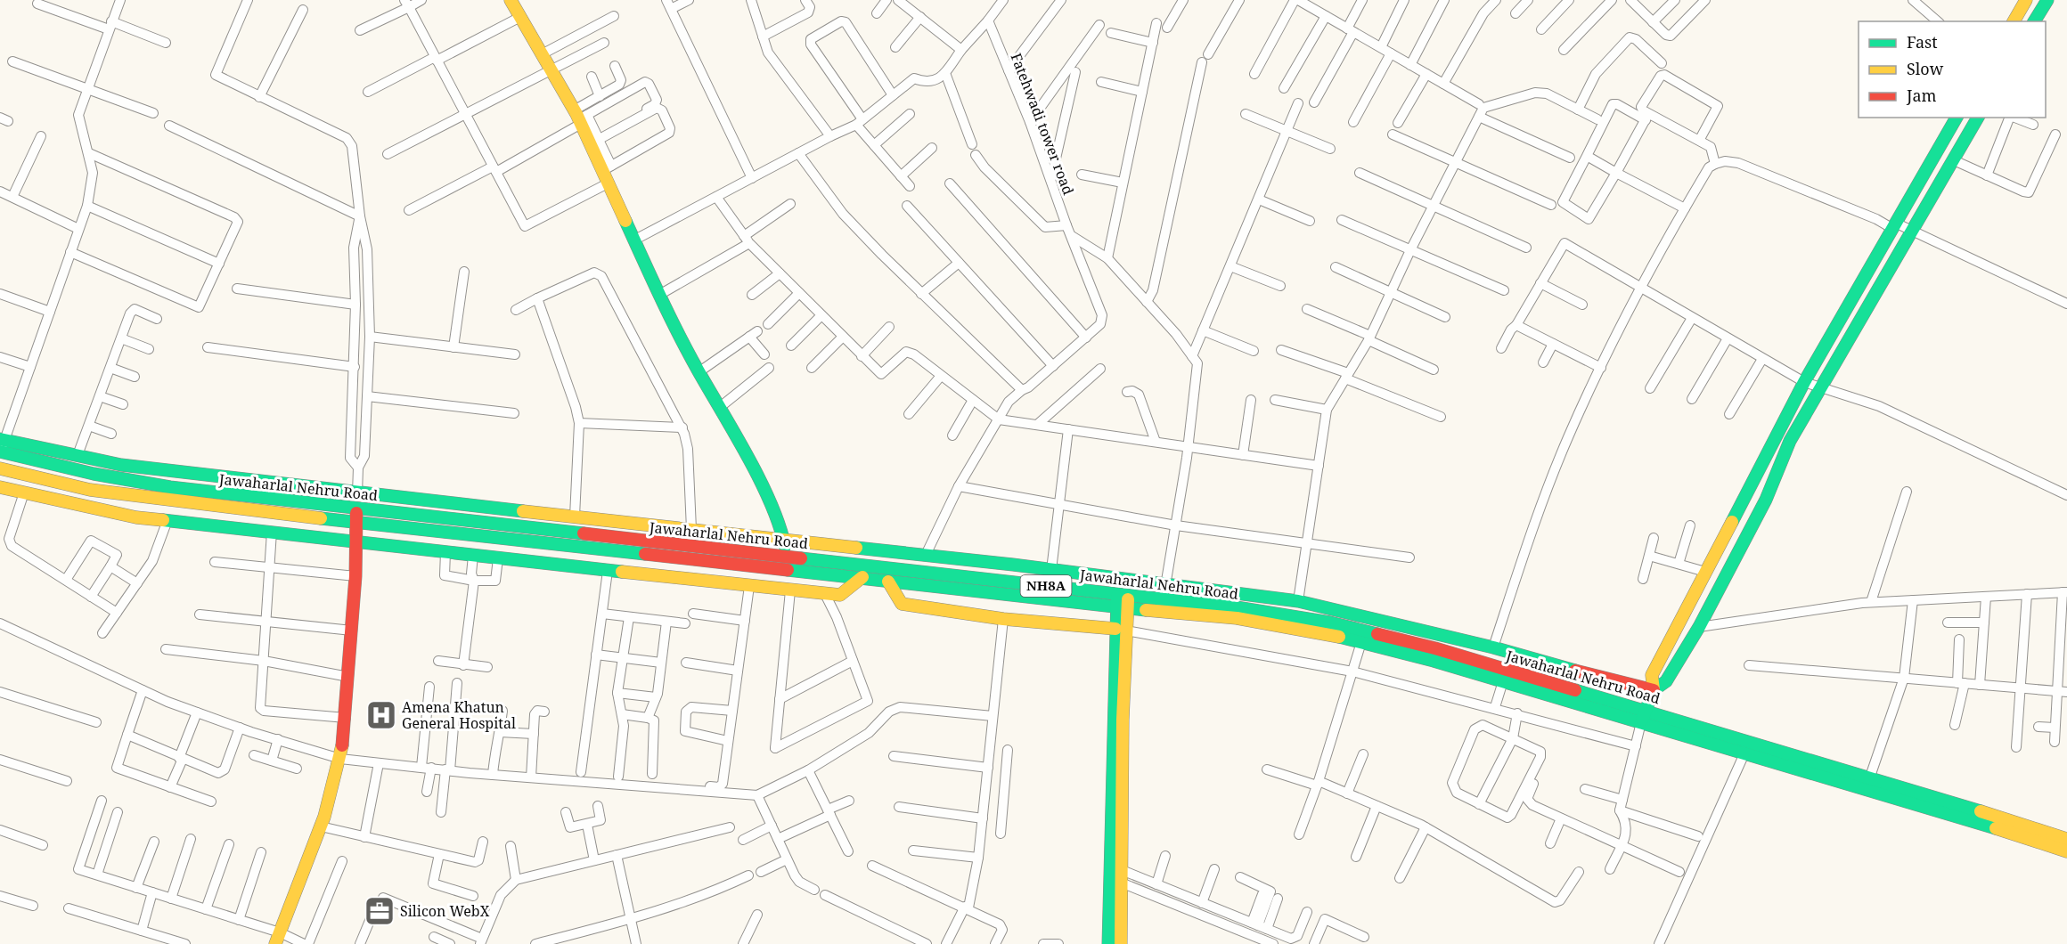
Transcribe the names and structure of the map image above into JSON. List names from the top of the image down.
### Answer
{
  "streets": {
    "street": ["Fatehwadi tower road", "Jawaharlal Nehru Road", "NH8A"]
  },
  "places": {
    "hospital": ["Amena Khatun General Hospital"],
    "office": ["Silicon WebX"]
  },
  "legend": ["Fast", "Slow", "Jam"]
}
